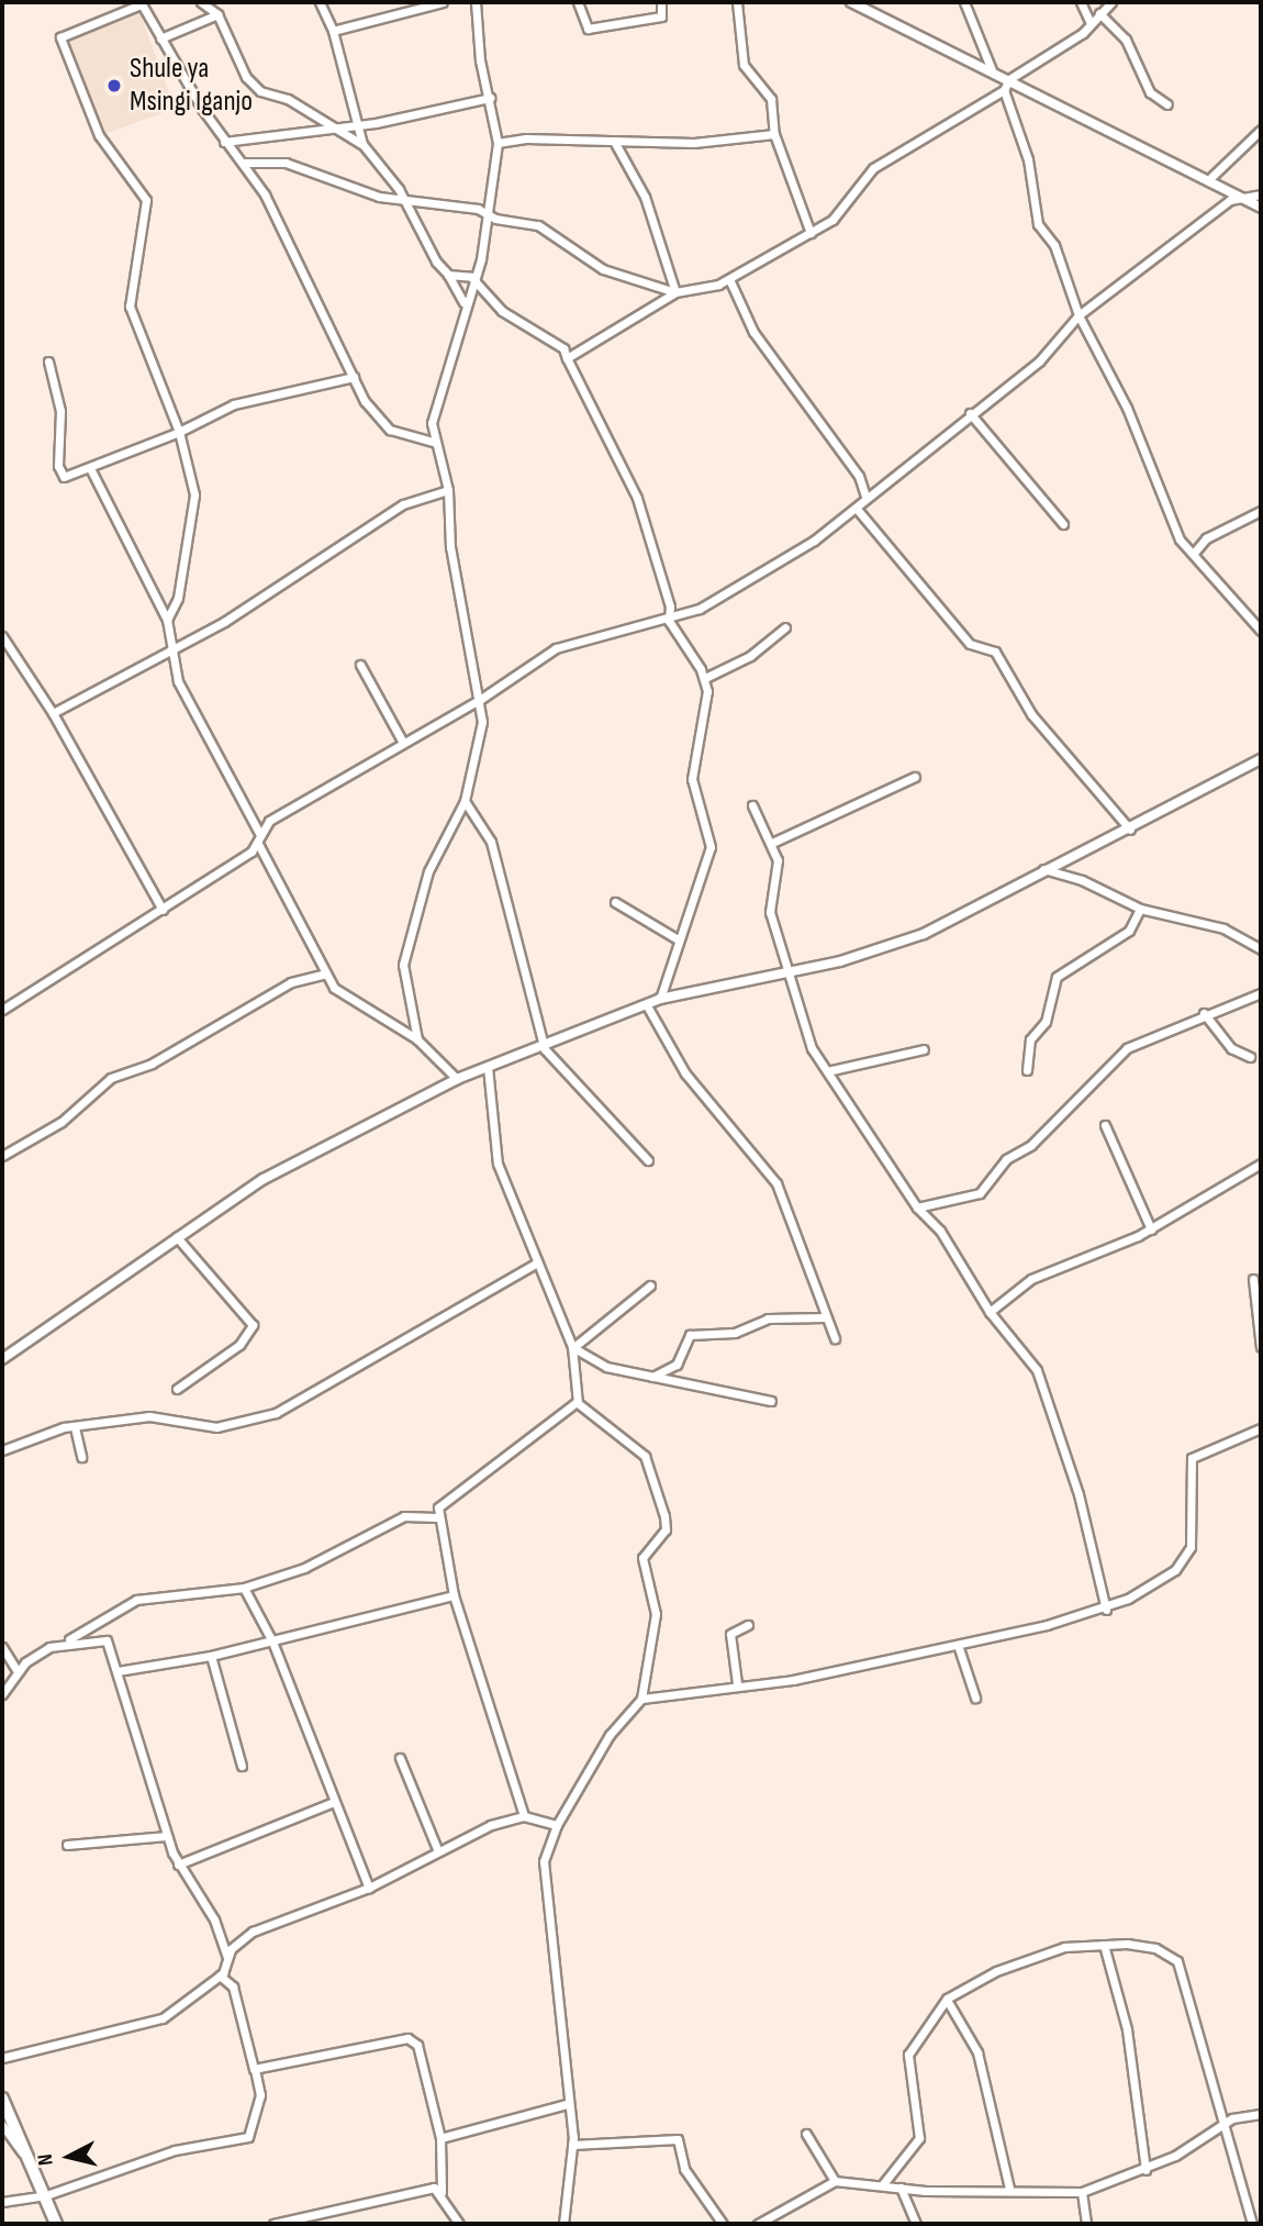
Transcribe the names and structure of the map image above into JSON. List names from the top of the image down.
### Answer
{
  "places": ["Shule ya Msingi Iganjo"],
  "north": "left"
}
